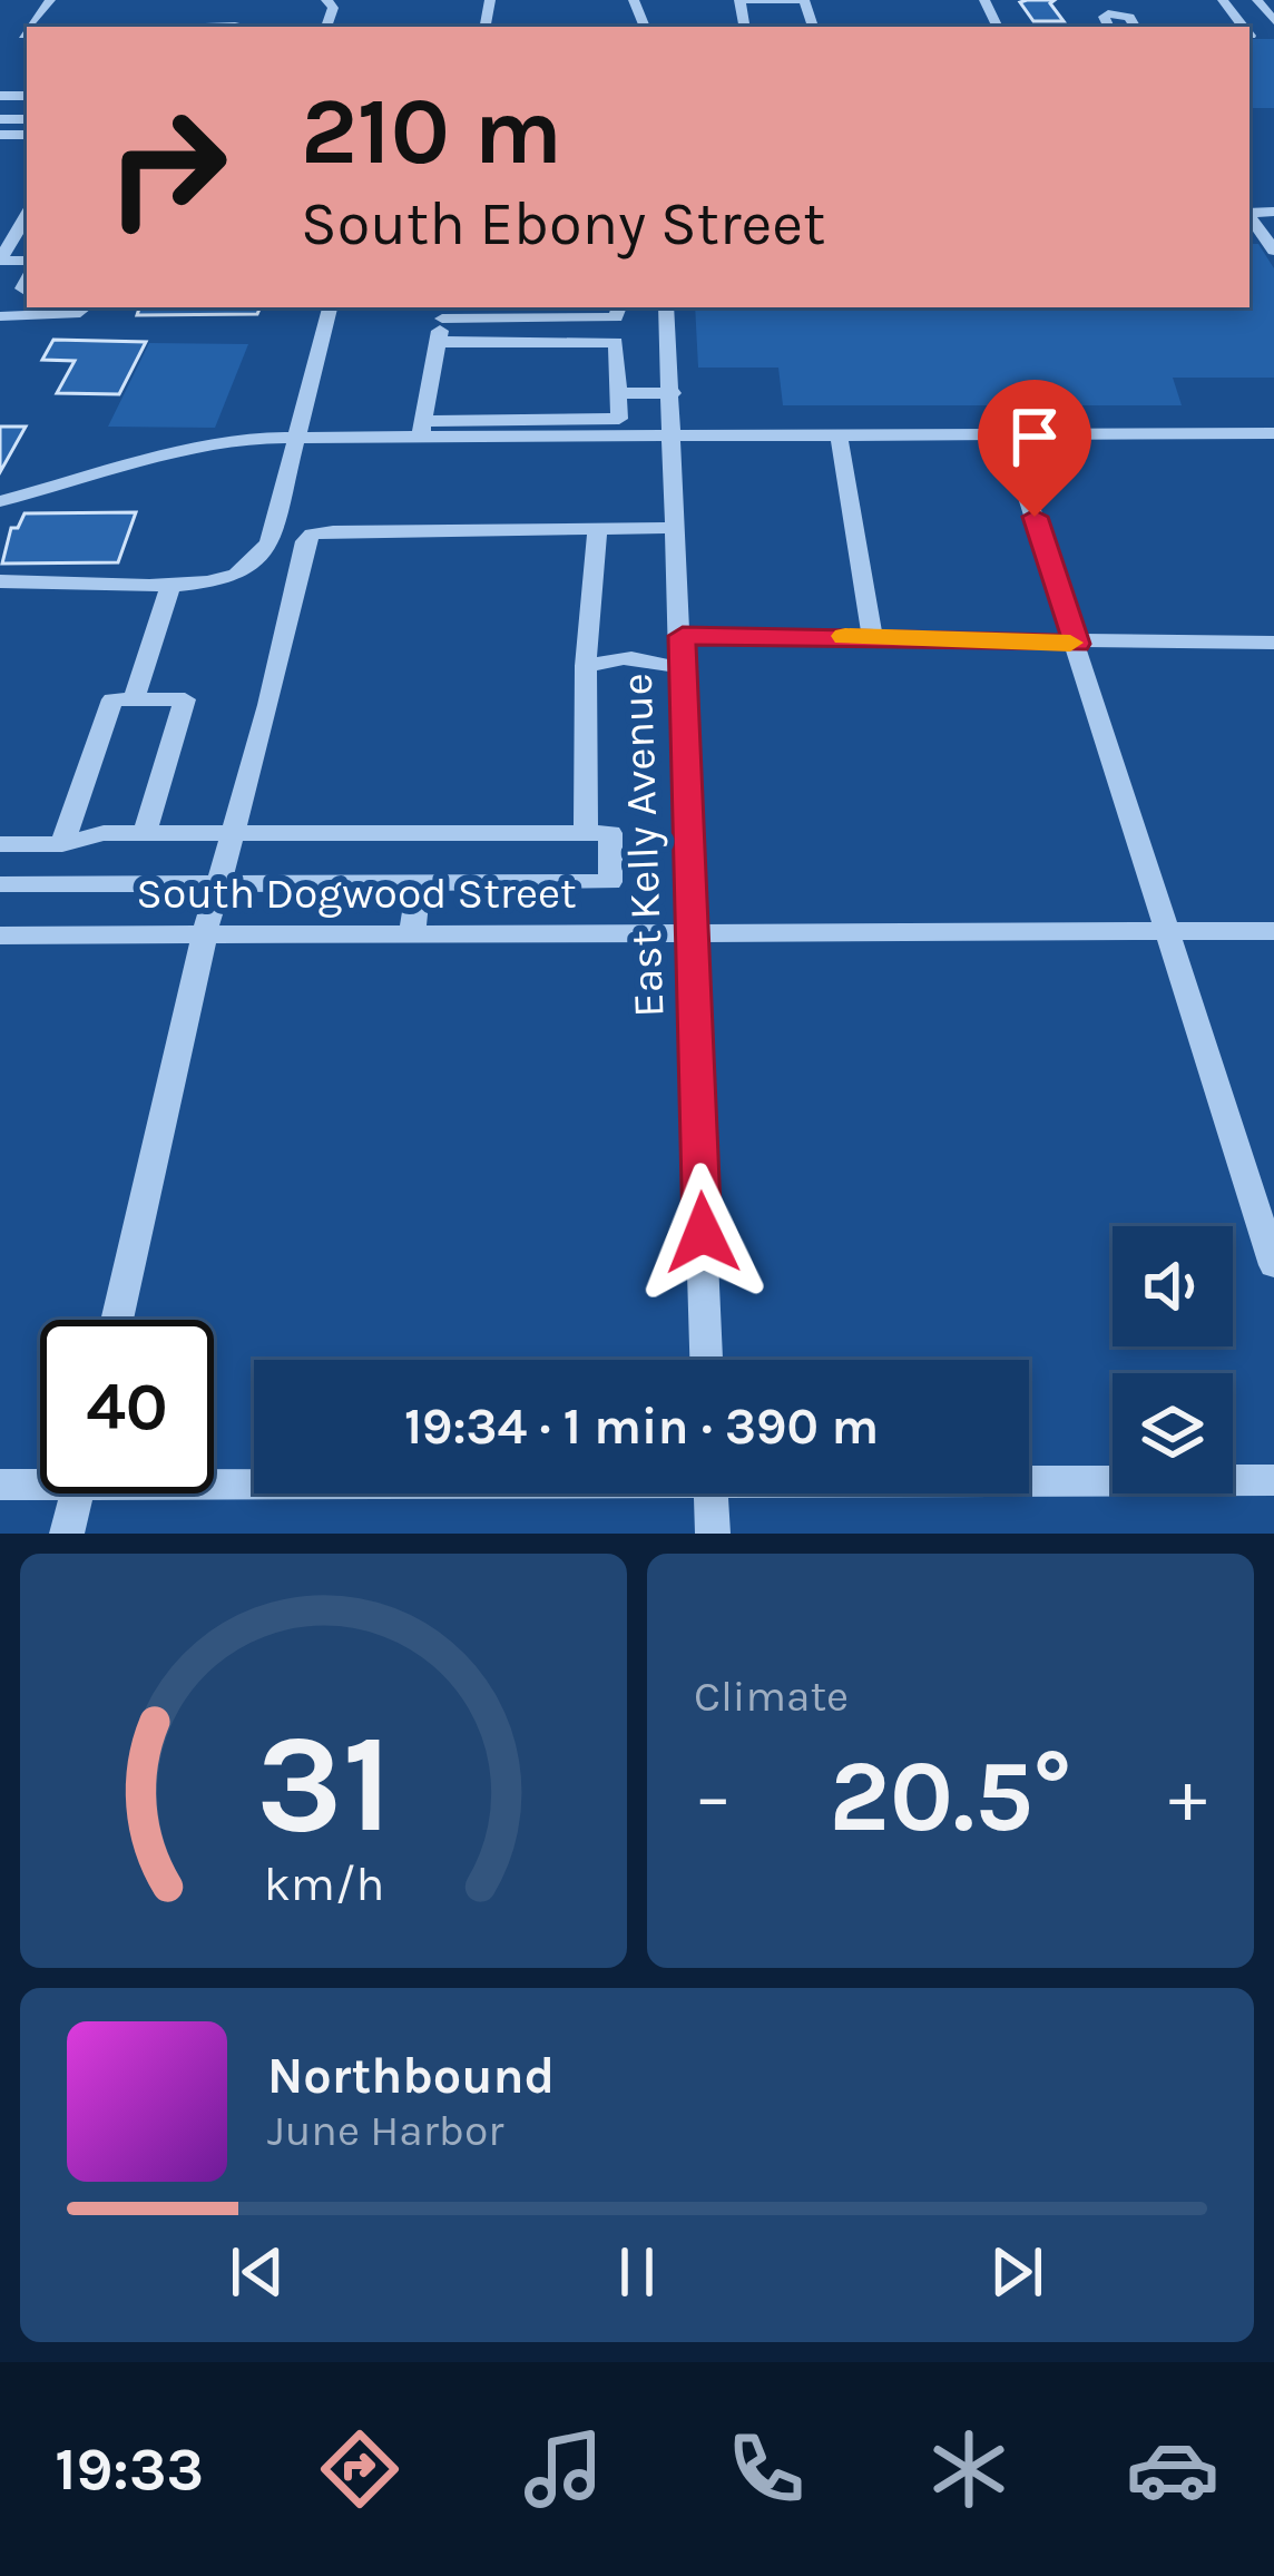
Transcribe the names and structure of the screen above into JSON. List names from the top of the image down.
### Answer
{
  "streets": {
    "street": ["East Kelly Avenue", "South Dogwood Street"]
  },
  "crossings": [
    ["East Kelly Avenue", "South Dogwood Street"]
  ],
  "page": {
    "turn": ["210 m", "South Ebony Street"],
    "limit": "40",
    "trip": "19:34 · 1 min · 390 m",
    "tile": "Climate",
    "heat": ["−", "20.5°", "+"],
    "song": ["Northbound", "June Harbor"],
    "tabs": "19:33",
    "gauge": ["31", "km/h"]
  }
}
